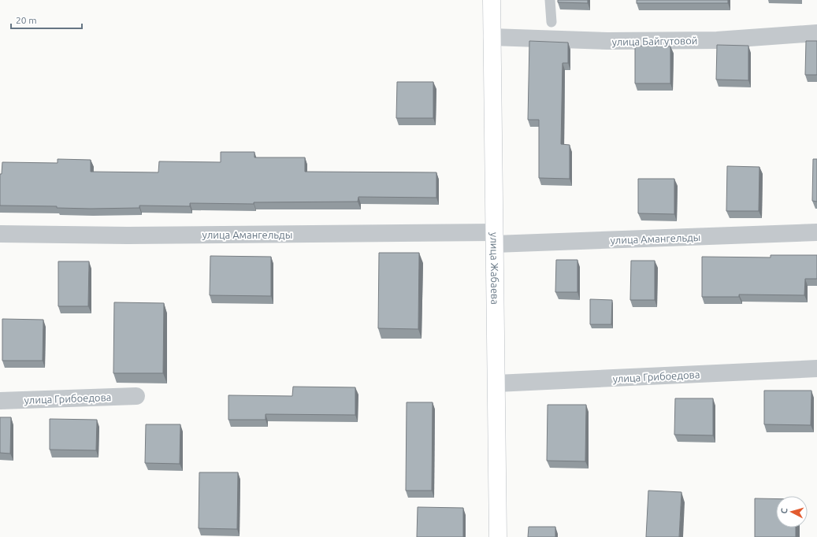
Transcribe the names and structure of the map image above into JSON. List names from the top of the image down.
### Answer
{
  "streets": {
    "street": [
      "улица Байгутовой",
      "улица Амангельды",
      "улица Жабаева",
      "улица Грибоедова"
    ]
  },
  "crossings": [
    ["улица Байгутовой", "улица Жабаева"],
    ["улица Амангельды", "улица Жабаева"],
    ["улица Жабаева", "улица Грибоедова"]
  ],
  "scale_bar": "20 m",
  "north": "left"
}
